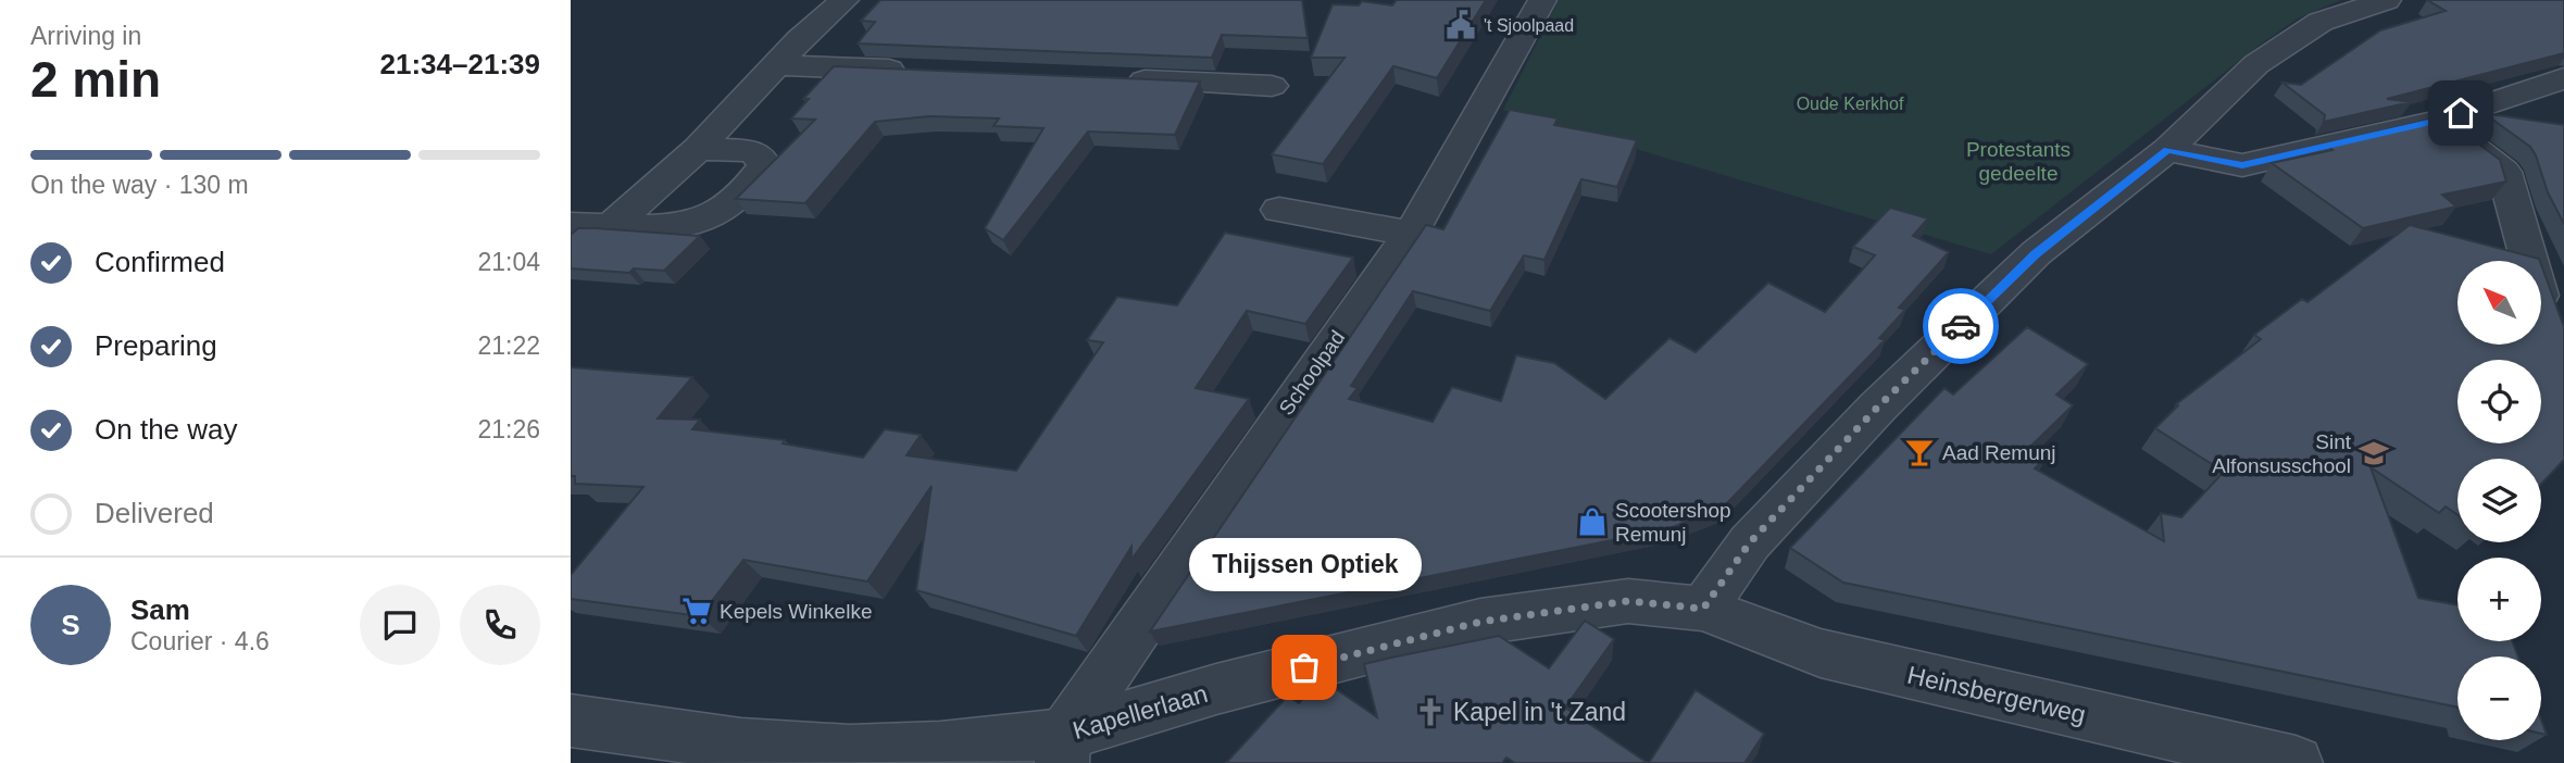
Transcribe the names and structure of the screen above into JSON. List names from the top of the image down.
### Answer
{
  "streets": {
    "street": ["Schoolpad", "Heinsbergerweg", "Kapellerlaan"]
  },
  "crossings": [
    ["Schoolpad", "Kapellerlaan"],
    ["Heinsbergerweg", "Kapellerlaan"]
  ],
  "parks": ["Oude Kerkhof", "Protestants gedeelte"],
  "places": {
    "public building": ["'t Sjoolpaad"],
    "bar": ["Aad Remunj"],
    "school or university": ["Sint Alfonsusschool"],
    "shop": ["Scootershop Remunj"],
    "supermarket": ["Kepels Winkelke"],
    "other": ["Thijssen Optiek"],
    "church": ["Kapel in 't Zand"]
  },
  "north": "top left",
  "page": {
    "heading": ["2 min", "Arriving in", "21:34–21:39"],
    "panel": ["Sam", "Courier · 4.6"],
    "bar": "On the way · 130 m",
    "list": [
      ["Confirmed", "21:04"],
      ["Preparing", "21:22"],
      ["On the way", "21:26"],
      "Delivered"
    ],
    "map_buttons": ["+", "−"],
    "bubble": "Thijssen Optiek",
    "round": "S"
  }
}
